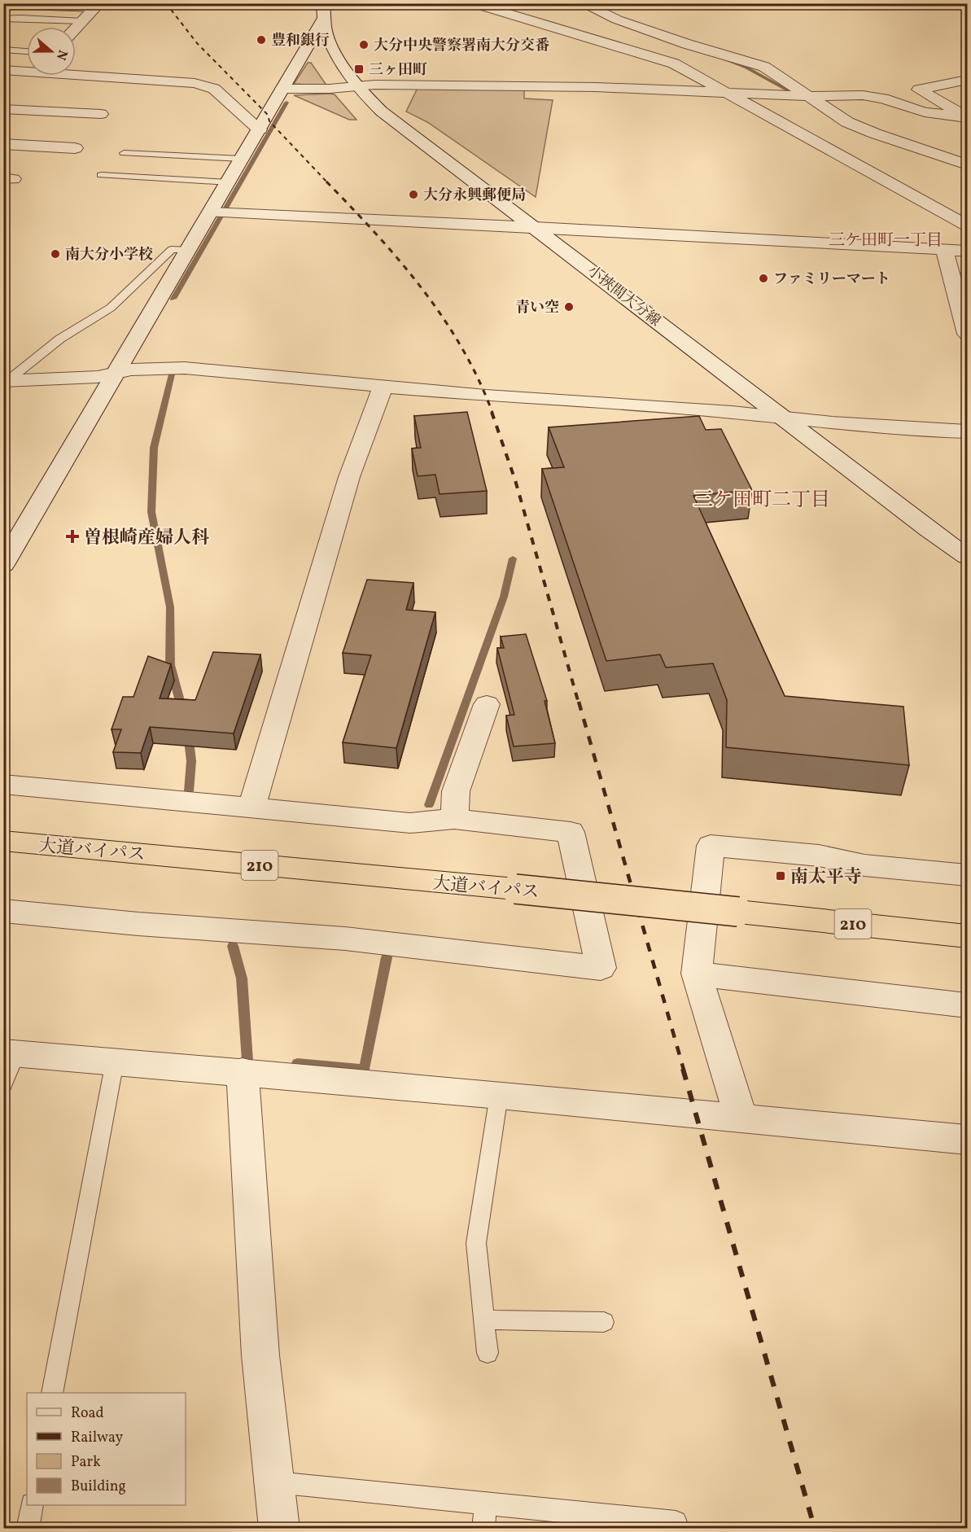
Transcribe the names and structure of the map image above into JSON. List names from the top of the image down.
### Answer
{
  "streets": {
    "highway": ["大道バイパス", "210"],
    "street": ["小挾間大分線"]
  },
  "districts": ["三ケ田町一丁目", "三ケ田町二丁目"],
  "places": {
    "other": [
      "豊和銀行",
      "大分中央警察署南大分交番",
      "大分永興郵便局",
      "南大分小学校",
      "ファミリーマート",
      "青い空"
    ],
    "transit": ["三ヶ田町", "南太平寺"],
    "health": ["曽根崎産婦人科"]
  },
  "legend": [
    "Road",
    "Railway",
    "Park",
    "Building"
  ],
  "north": "right"
}
